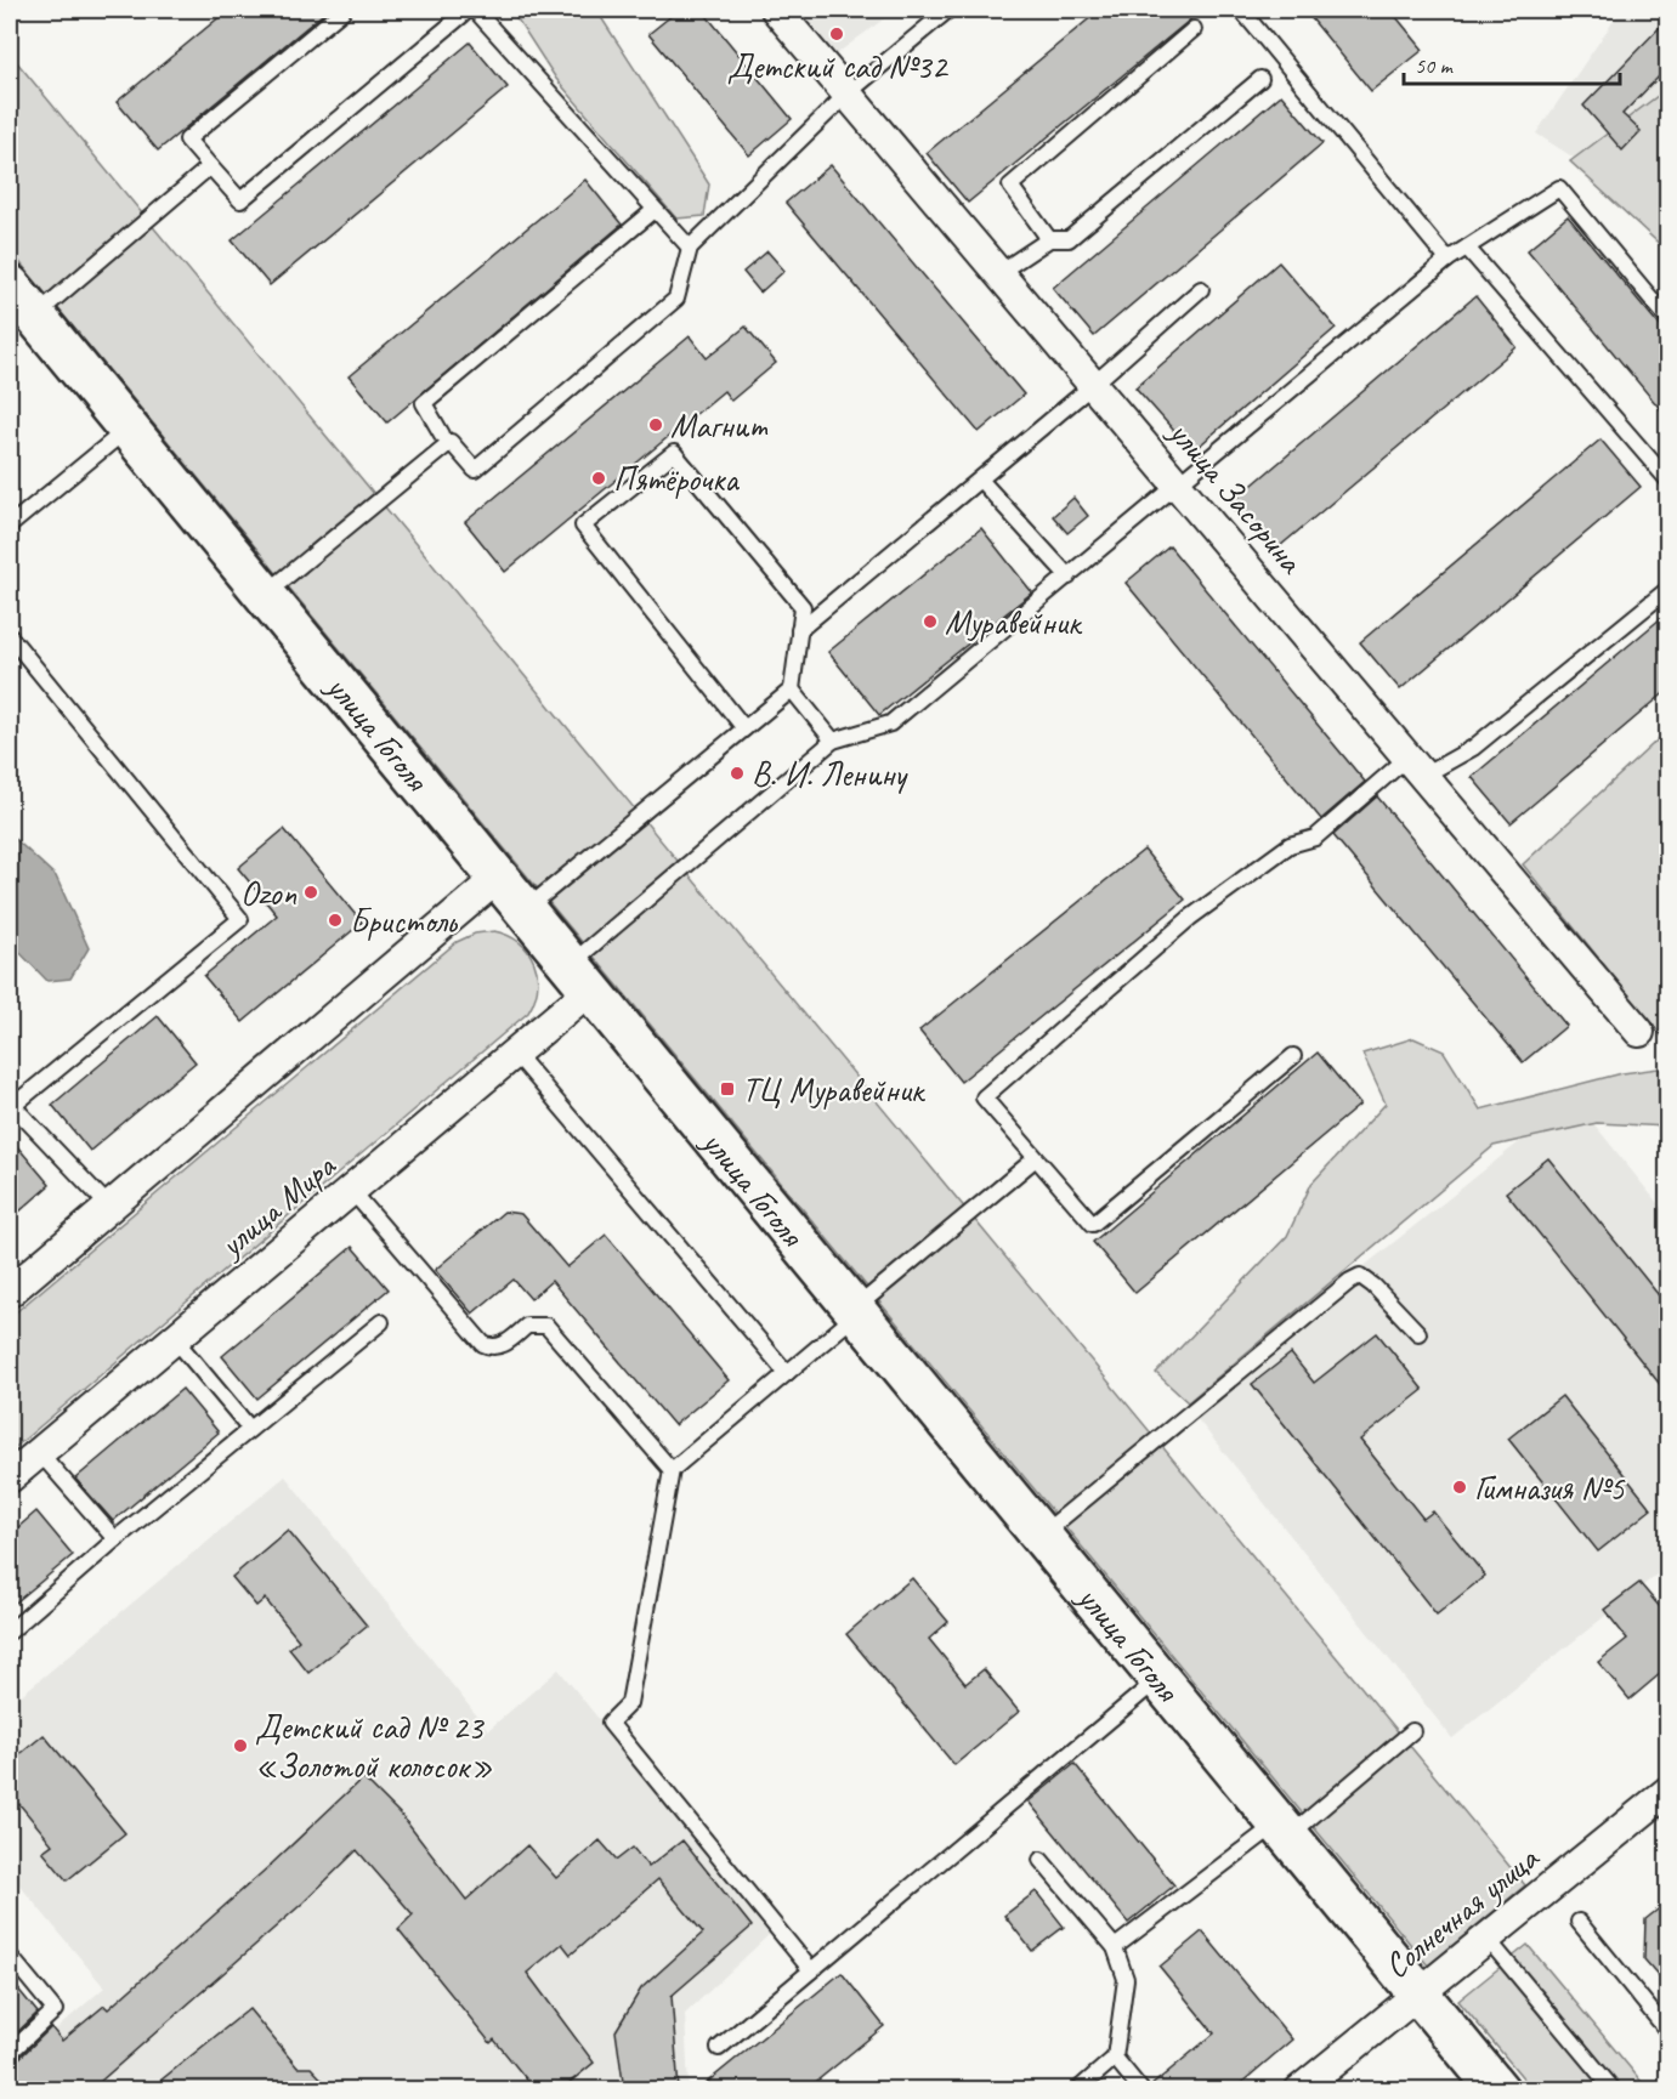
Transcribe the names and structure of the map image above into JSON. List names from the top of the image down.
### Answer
{
  "streets": {
    "main road": ["улица Гоголя"],
    "street": ["улица Засорина", "улица Мира", "Солнечная улица"]
  },
  "crossings": [
    ["улица Гоголя", "улица Мира"],
    ["улица Гоголя", "Солнечная улица"]
  ],
  "places": {
    "other": [
      "Детский сад №32",
      "Магнит",
      "Пятёрочка",
      "Муравейник",
      "В. И. Ленину",
      "Ozon",
      "Бристоль",
      "Гимназия №5",
      "Детский сад № 23 «Золотой колосок»"
    ],
    "transit": ["ТЦ Муравейник"]
  },
  "scale_bar": "50 m"
}
